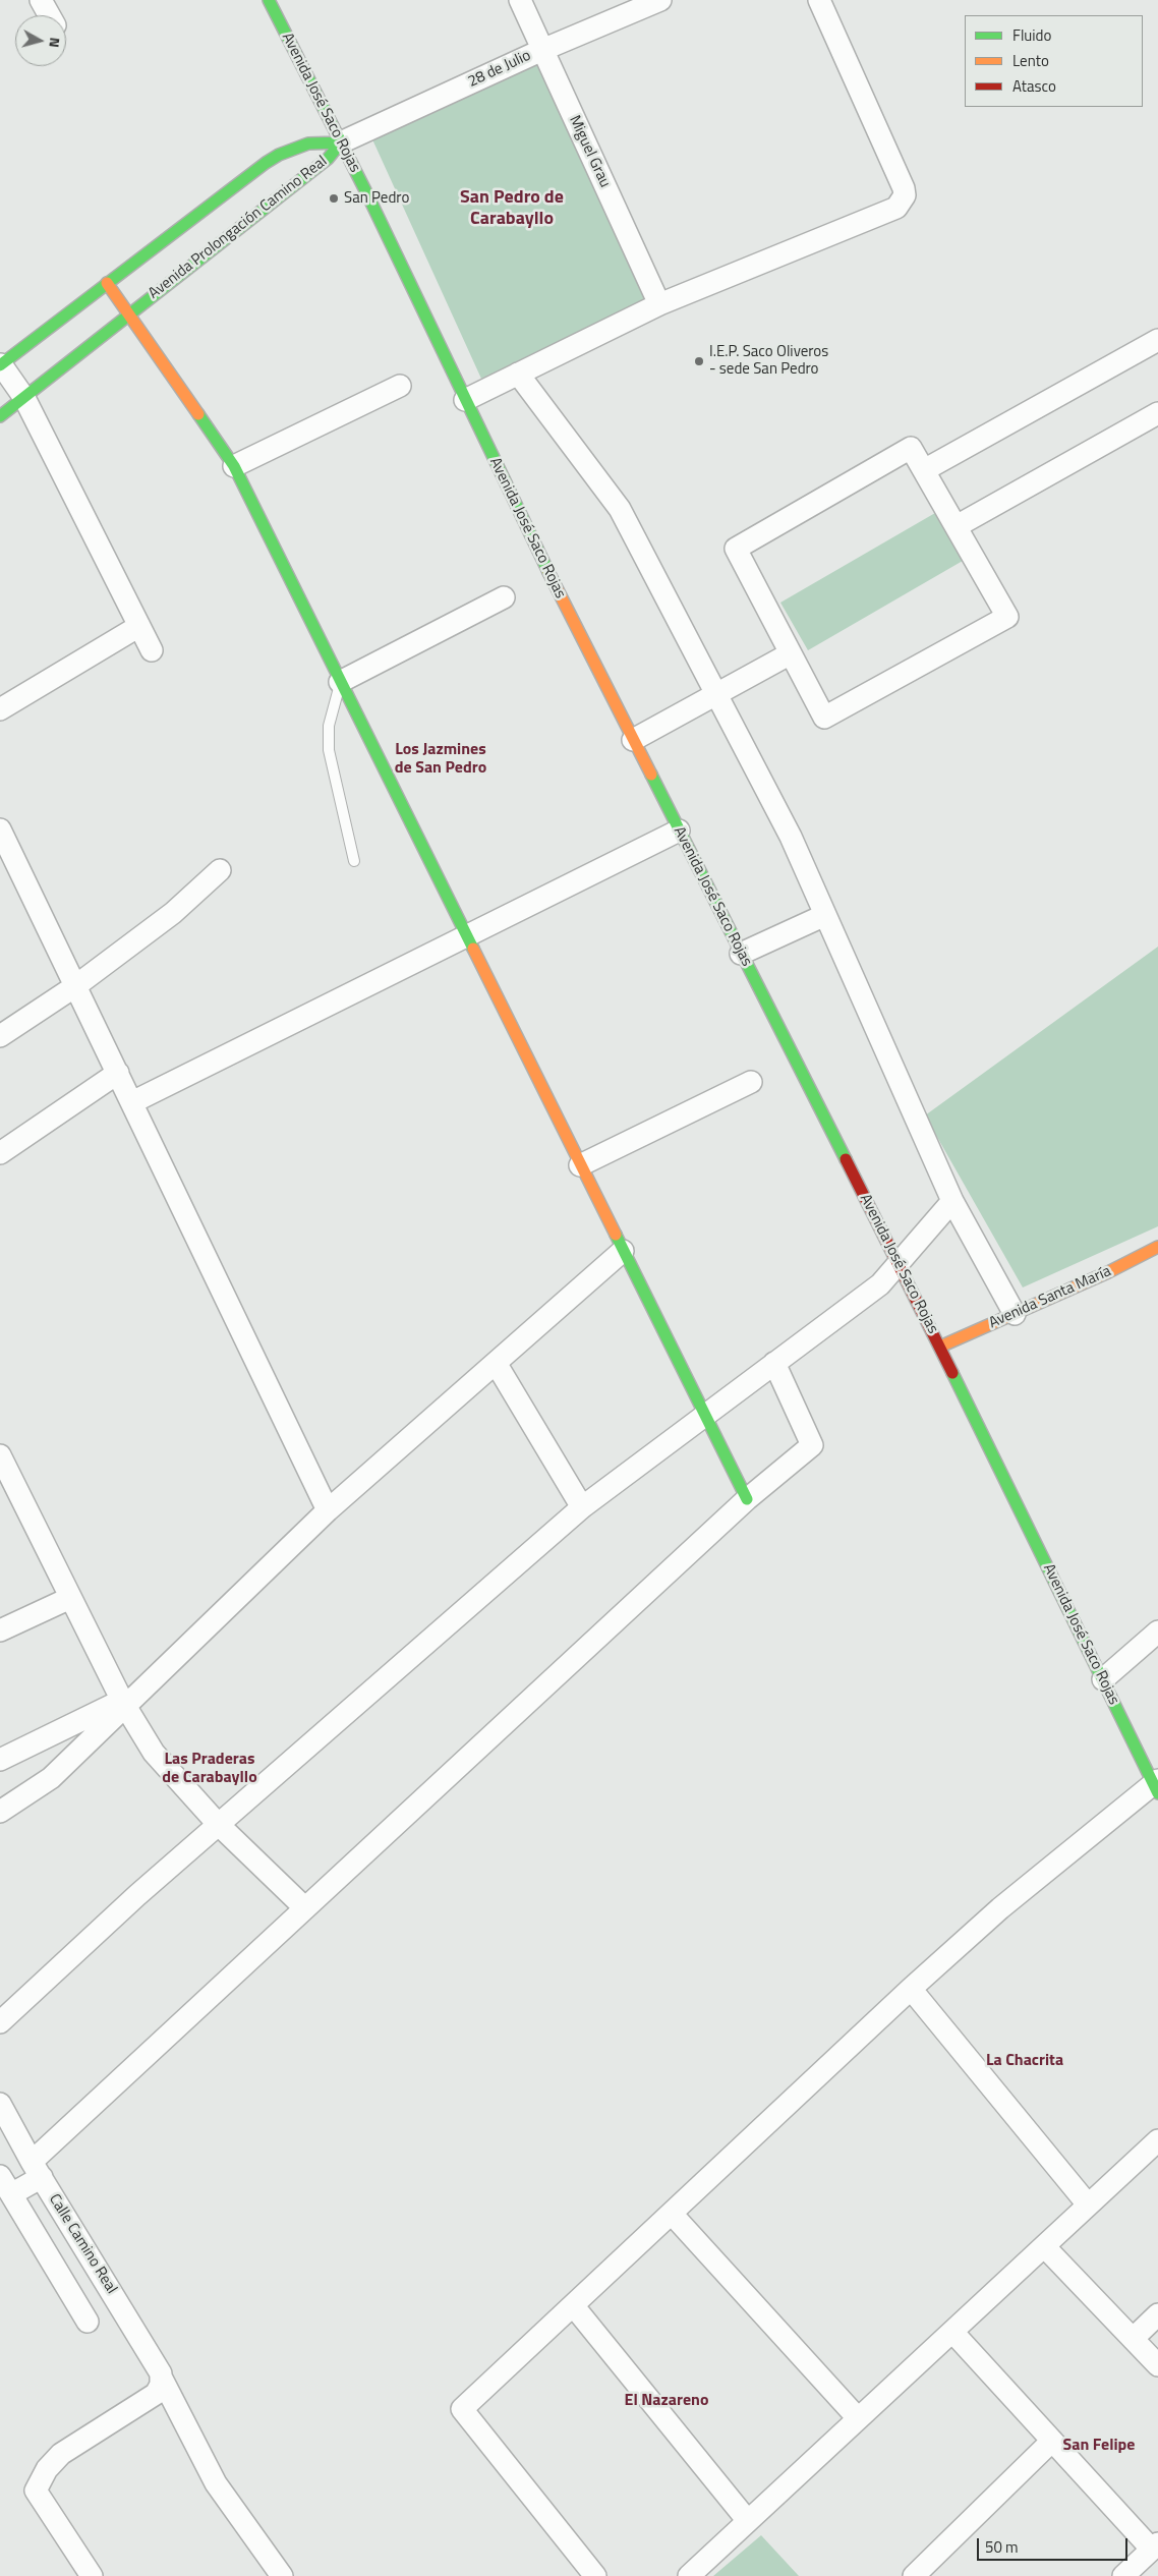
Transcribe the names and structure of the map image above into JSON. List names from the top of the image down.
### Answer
{
  "streets": {
    "main road": ["Avenida José Saco Rojas", "Avenida Prolongación Camino Real", "Avenida Santa María"],
    "street": ["28 de Julio", "Miguel Grau", "Calle Camino Real"]
  },
  "crossings": [
    ["28 de Julio", "Avenida José Saco Rojas"],
    ["28 de Julio", "Miguel Grau"],
    ["28 de Julio", "Avenida Prolongación Camino Real"],
    ["Avenida José Saco Rojas", "Avenida Prolongación Camino Real"],
    ["Avenida José Saco Rojas", "Avenida Santa María"]
  ],
  "districts": [
    "San Pedro de Carabayllo",
    "Los Jazmines de San Pedro",
    "Las Praderas de Carabayllo",
    "La Chacrita",
    "El Nazareno",
    "San Felipe"
  ],
  "places": ["San Pedro", "I.E.P. Saco Oliveros - sede San Pedro"],
  "legend": ["Fluido", "Lento", "Atasco"],
  "scale_bar": "50 m",
  "north": "right"
}
